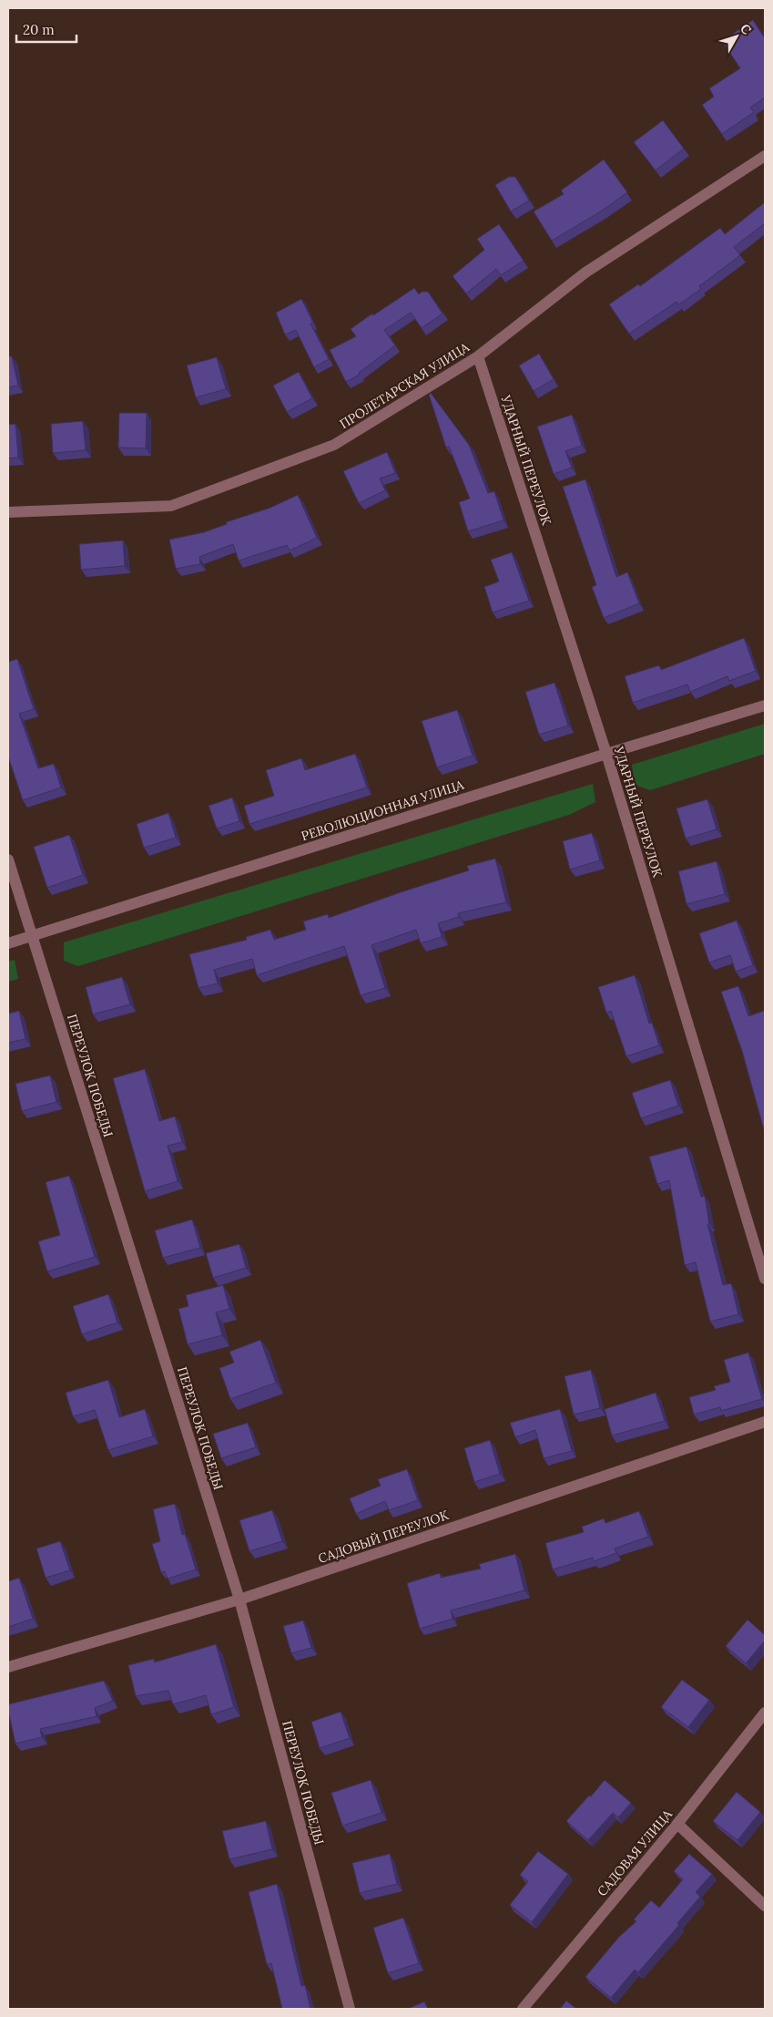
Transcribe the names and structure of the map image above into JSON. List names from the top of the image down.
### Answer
{
  "streets": {
    "street": [
      "ПРОЛЕТАРСКАЯ УЛИЦА",
      "УДАРНЫЙ ПЕРЕУЛОК",
      "РЕВОЛЮЦИОННАЯ УЛИЦА",
      "ПЕРЕУЛОК ПОБЕДЫ",
      "САДОВЫЙ ПЕРЕУЛОК",
      "САДОВАЯ УЛИЦА"
    ]
  },
  "crossings": [
    ["ПРОЛЕТАРСКАЯ УЛИЦА", "УДАРНЫЙ ПЕРЕУЛОК"],
    ["УДАРНЫЙ ПЕРЕУЛОК", "РЕВОЛЮЦИОННАЯ УЛИЦА"],
    ["РЕВОЛЮЦИОННАЯ УЛИЦА", "ПЕРЕУЛОК ПОБЕДЫ"],
    ["ПЕРЕУЛОК ПОБЕДЫ", "САДОВЫЙ ПЕРЕУЛОК"]
  ],
  "scale_bar": "20 m",
  "north": "top right"
}
